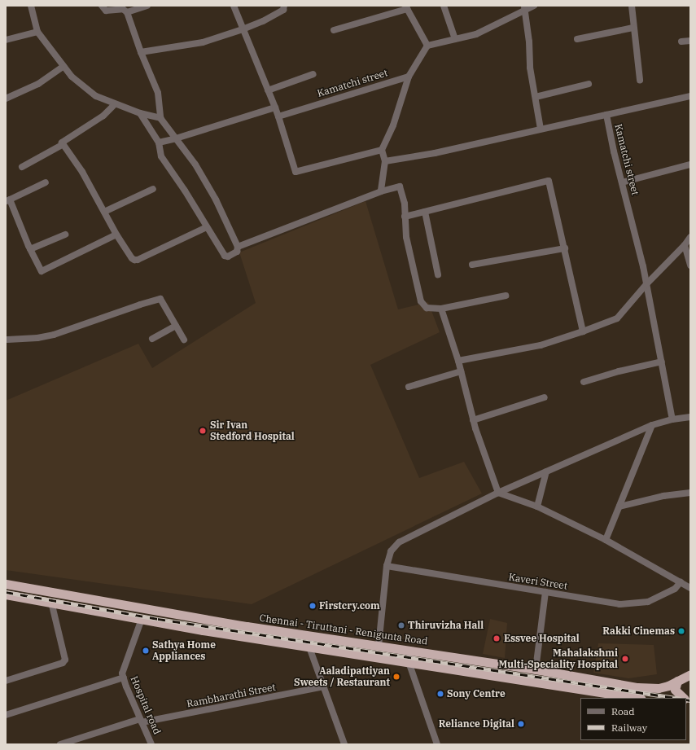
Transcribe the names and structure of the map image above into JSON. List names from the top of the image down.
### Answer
{
  "streets": {
    "highway": ["Chennai - Tiruttani - Renigunta Road"],
    "street": [
      "Kamatchi street",
      "Kaveri Street",
      "Rambharathi Street",
      "Hospital road"
    ]
  },
  "crossings": [
    ["Rambharathi Street", "Hospital road"]
  ],
  "places": [
    "Sir Ivan Stedford Hospital",
    "Firstcry.com",
    "Thiruvizha Hall",
    "Rakki Cinemas",
    "Essvee Hospital",
    "Sathya Home Appliances",
    "Mahalakshmi Multi-Speciality Hospital",
    "Aaladipattiyan Sweets / Restaurant",
    "Sony Centre",
    "Reliance Digital"
  ],
  "legend": ["Road", "Railway"]
}
